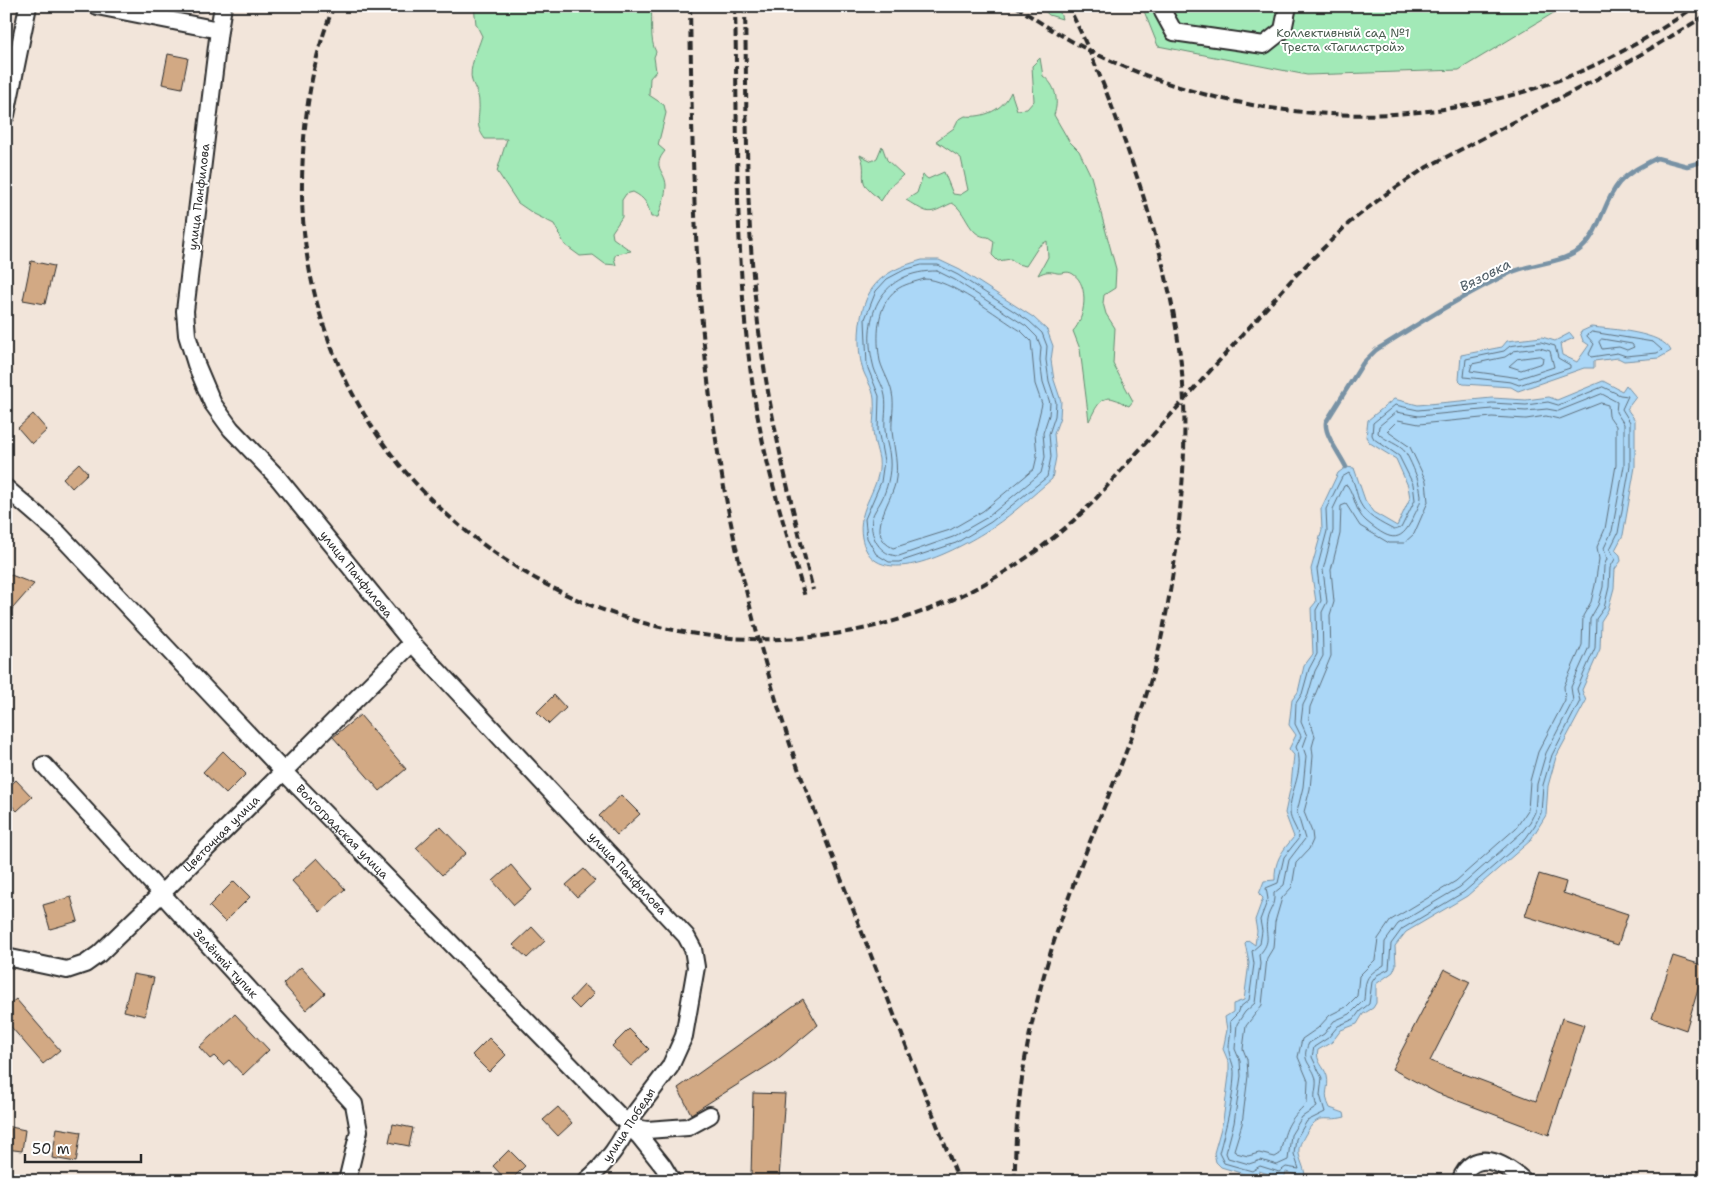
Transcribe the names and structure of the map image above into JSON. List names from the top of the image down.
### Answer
{
  "streets": {
    "street": [
      "улица Панфилова",
      "Волгоградская улица",
      "Цветочная улица",
      "Зелёный тупик",
      "улица Победы"
    ]
  },
  "crossings": [
    ["улица Панфилова", "Цветочная улица"],
    ["улица Панфилова", "улица Победы"],
    ["Волгоградская улица", "Цветочная улица"],
    ["Волгоградская улица", "улица Победы"],
    ["Цветочная улица", "Зелёный тупик"]
  ],
  "water": ["Вязовка"],
  "parks": ["Коллективный сад №1 Треста «Тагилстрой»"],
  "scale_bar": "50 m"
}
